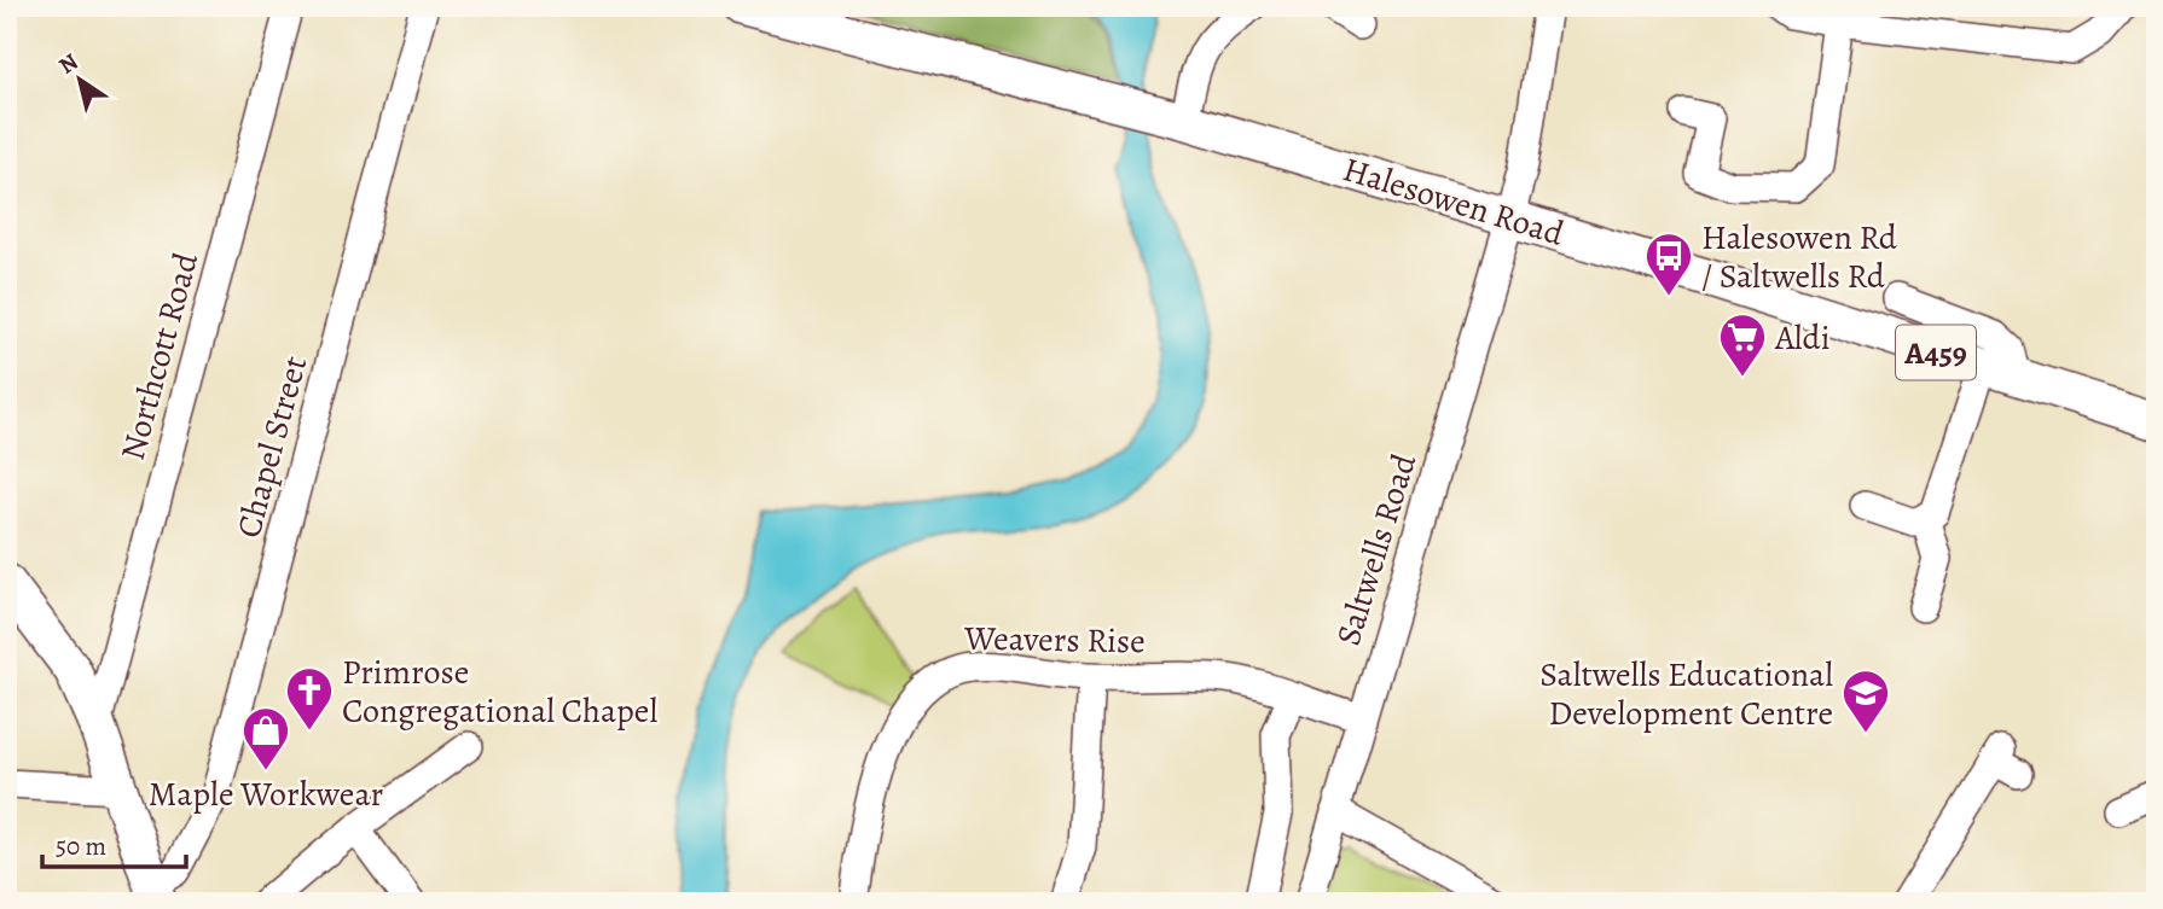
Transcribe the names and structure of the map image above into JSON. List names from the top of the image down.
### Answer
{
  "streets": {
    "main road": ["Halesowen Road", "A459"],
    "street": [
      "Northcott Road",
      "Chapel Street",
      "Saltwells Road",
      "Weavers Rise"
    ]
  },
  "crossings": [
    ["Halesowen Road", "Saltwells Road"],
    ["Saltwells Road", "Weavers Rise"]
  ],
  "places": {
    "bus stop": ["Halesowen Rd / Saltwells Rd"],
    "supermarket": ["Aldi"],
    "church": ["Primrose Congregational Chapel"],
    "school or university": ["Saltwells Educational Development Centre"],
    "shop": ["Maple Workwear"]
  },
  "scale_bar": "50 m",
  "north": "top left"
}
